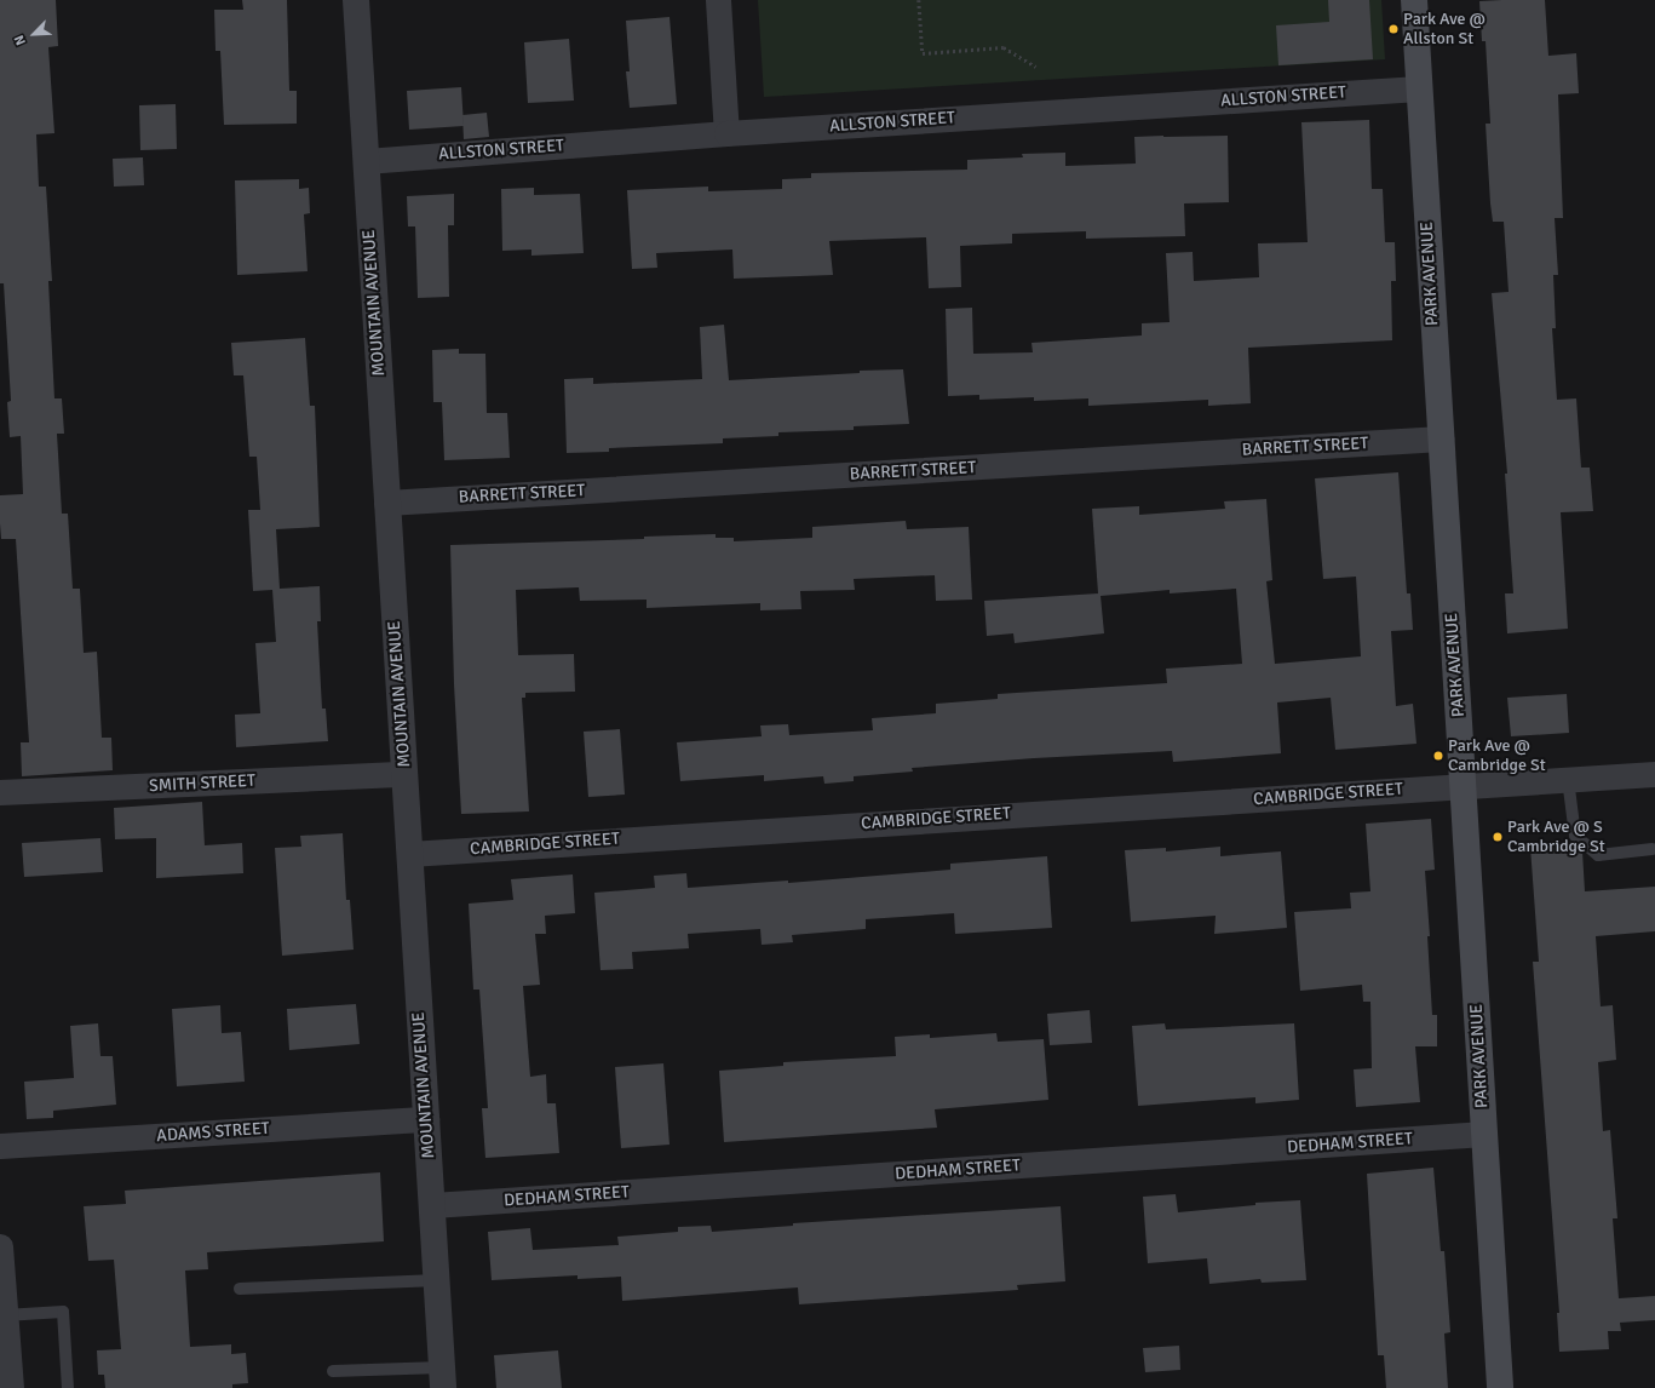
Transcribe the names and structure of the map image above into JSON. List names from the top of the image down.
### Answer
{
  "streets": {
    "main road": ["PARK AVENUE"],
    "street": [
      "ALLSTON STREET",
      "MOUNTAIN AVENUE",
      "BARRETT STREET",
      "SMITH STREET",
      "CAMBRIDGE STREET",
      "ADAMS STREET",
      "DEDHAM STREET"
    ]
  },
  "crossings": [
    ["ALLSTON STREET", "PARK AVENUE"],
    ["ALLSTON STREET", "MOUNTAIN AVENUE"],
    ["PARK AVENUE", "BARRETT STREET"],
    ["PARK AVENUE", "CAMBRIDGE STREET"],
    ["PARK AVENUE", "DEDHAM STREET"],
    ["MOUNTAIN AVENUE", "BARRETT STREET"],
    ["MOUNTAIN AVENUE", "SMITH STREET"],
    ["MOUNTAIN AVENUE", "CAMBRIDGE STREET"],
    ["MOUNTAIN AVENUE", "ADAMS STREET"],
    ["MOUNTAIN AVENUE", "DEDHAM STREET"]
  ],
  "places": ["Park Ave @ Allston St", "Park Ave @ Cambridge St", "Park Ave @ S Cambridge St"],
  "north": "bottom left"
}
